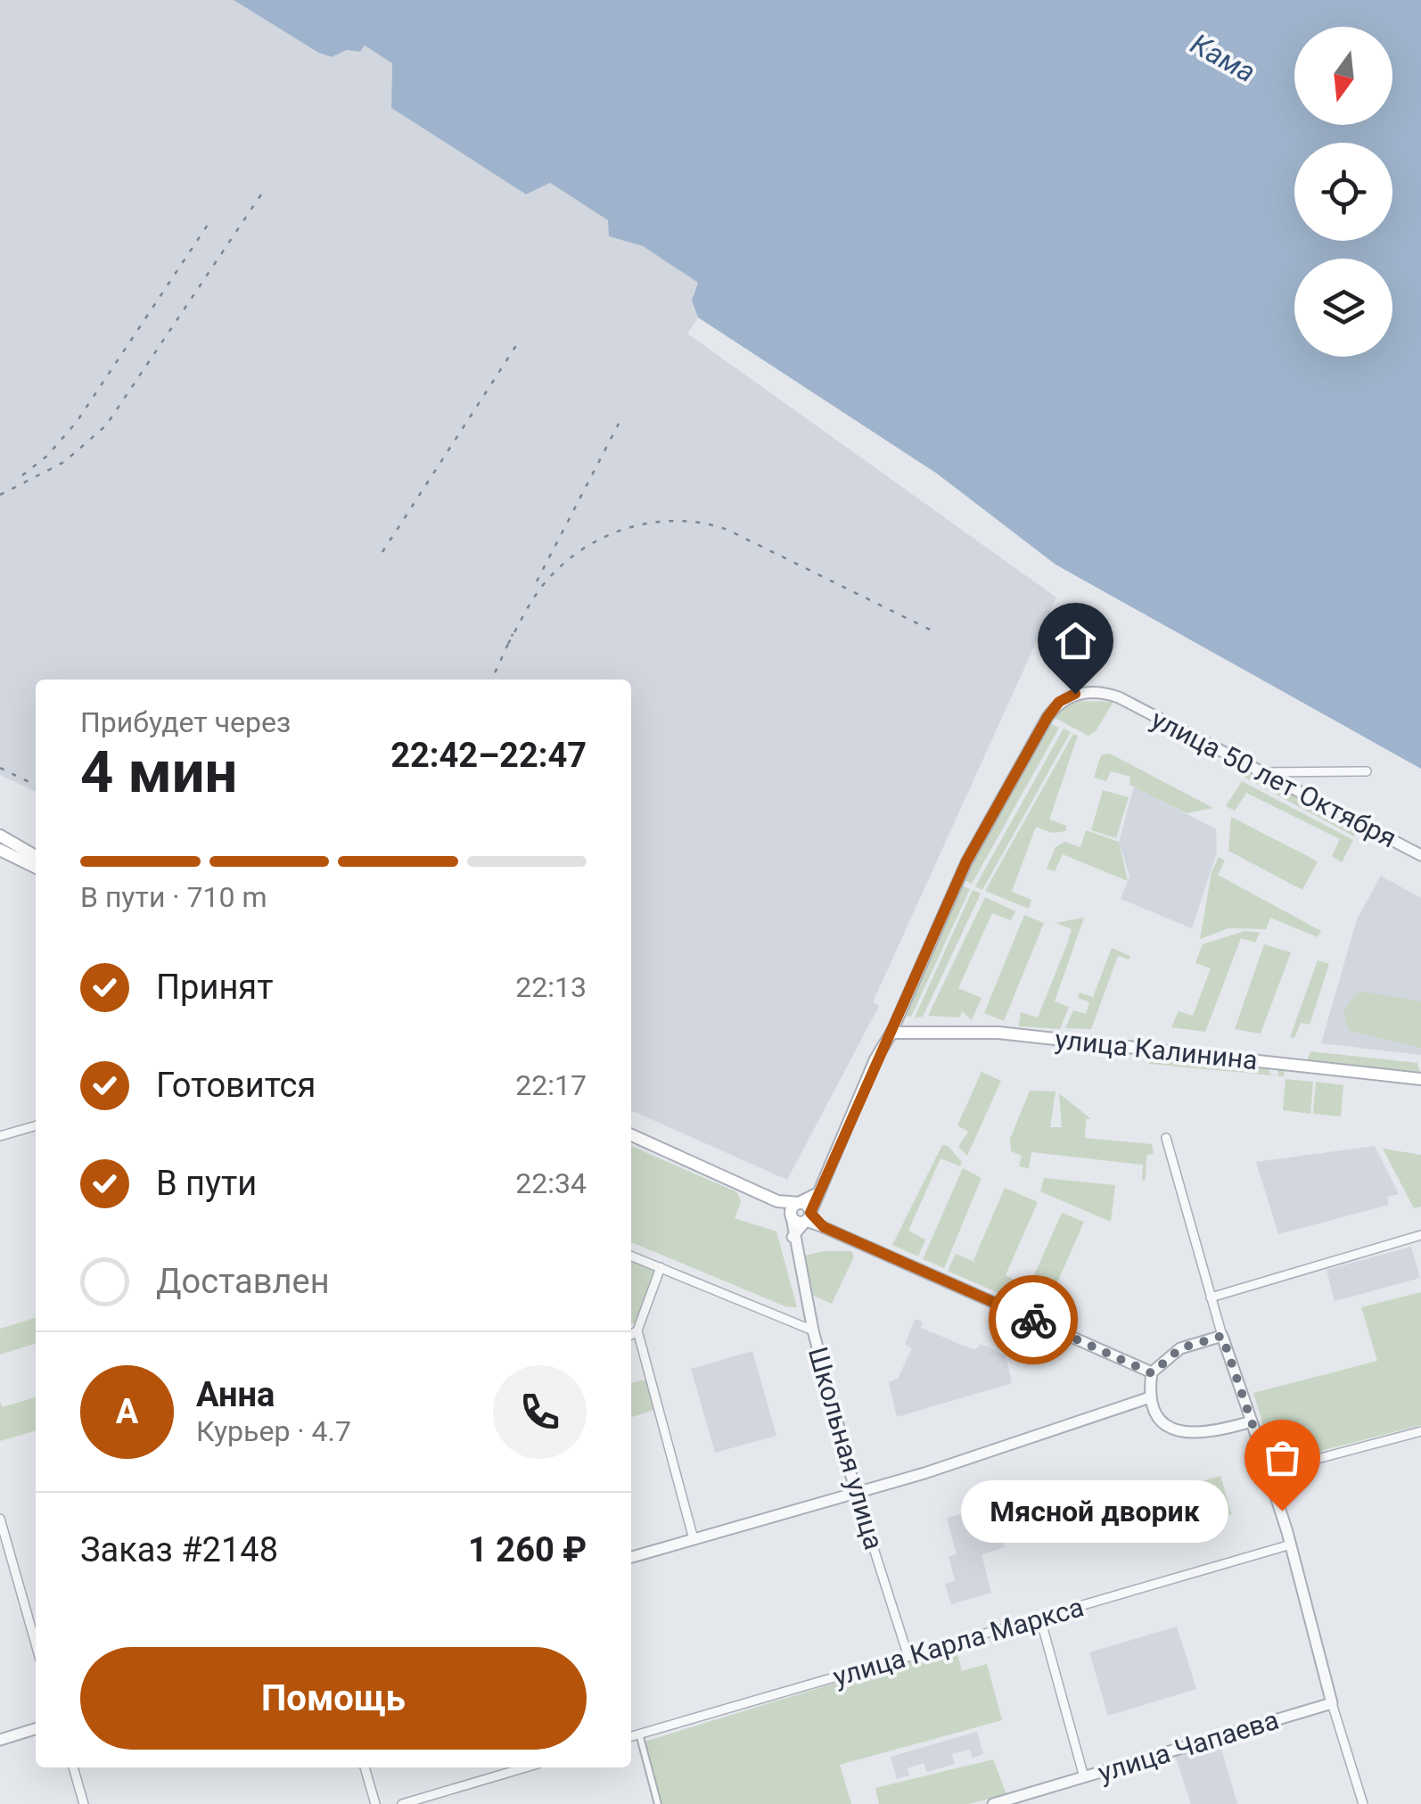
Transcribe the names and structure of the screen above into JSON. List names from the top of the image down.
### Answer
{
  "streets": {
    "main road": ["улица Калинина"],
    "street": [
      "улица 50 лет Октября",
      "Школьная улица",
      "улица Карла Маркса",
      "улица Чапаева"
    ]
  },
  "crossings": [
    ["улица 50 лет Октября", "улица Калинина"],
    ["Школьная улица", "улица Карла Маркса"]
  ],
  "water": ["Кама"],
  "places": ["Мясной дворик"],
  "north": "bottom",
  "page": {
    "heading": ["4 мин", "Прибудет через", "22:42–22:47"],
    "panel": [
      "Анна",
      "Курьер · 4.7",
      "Заказ #2148",
      "1 260 ₽"
    ],
    "bar": "В пути · 710 m",
    "list": [
      ["Принят", "22:13"],
      ["Готовится", "22:17"],
      ["В пути", "22:34"],
      "Доставлен"
    ],
    "round": "А",
    "bubble": "Мясной дворик",
    "buttons": "Помощь"
  }
}
